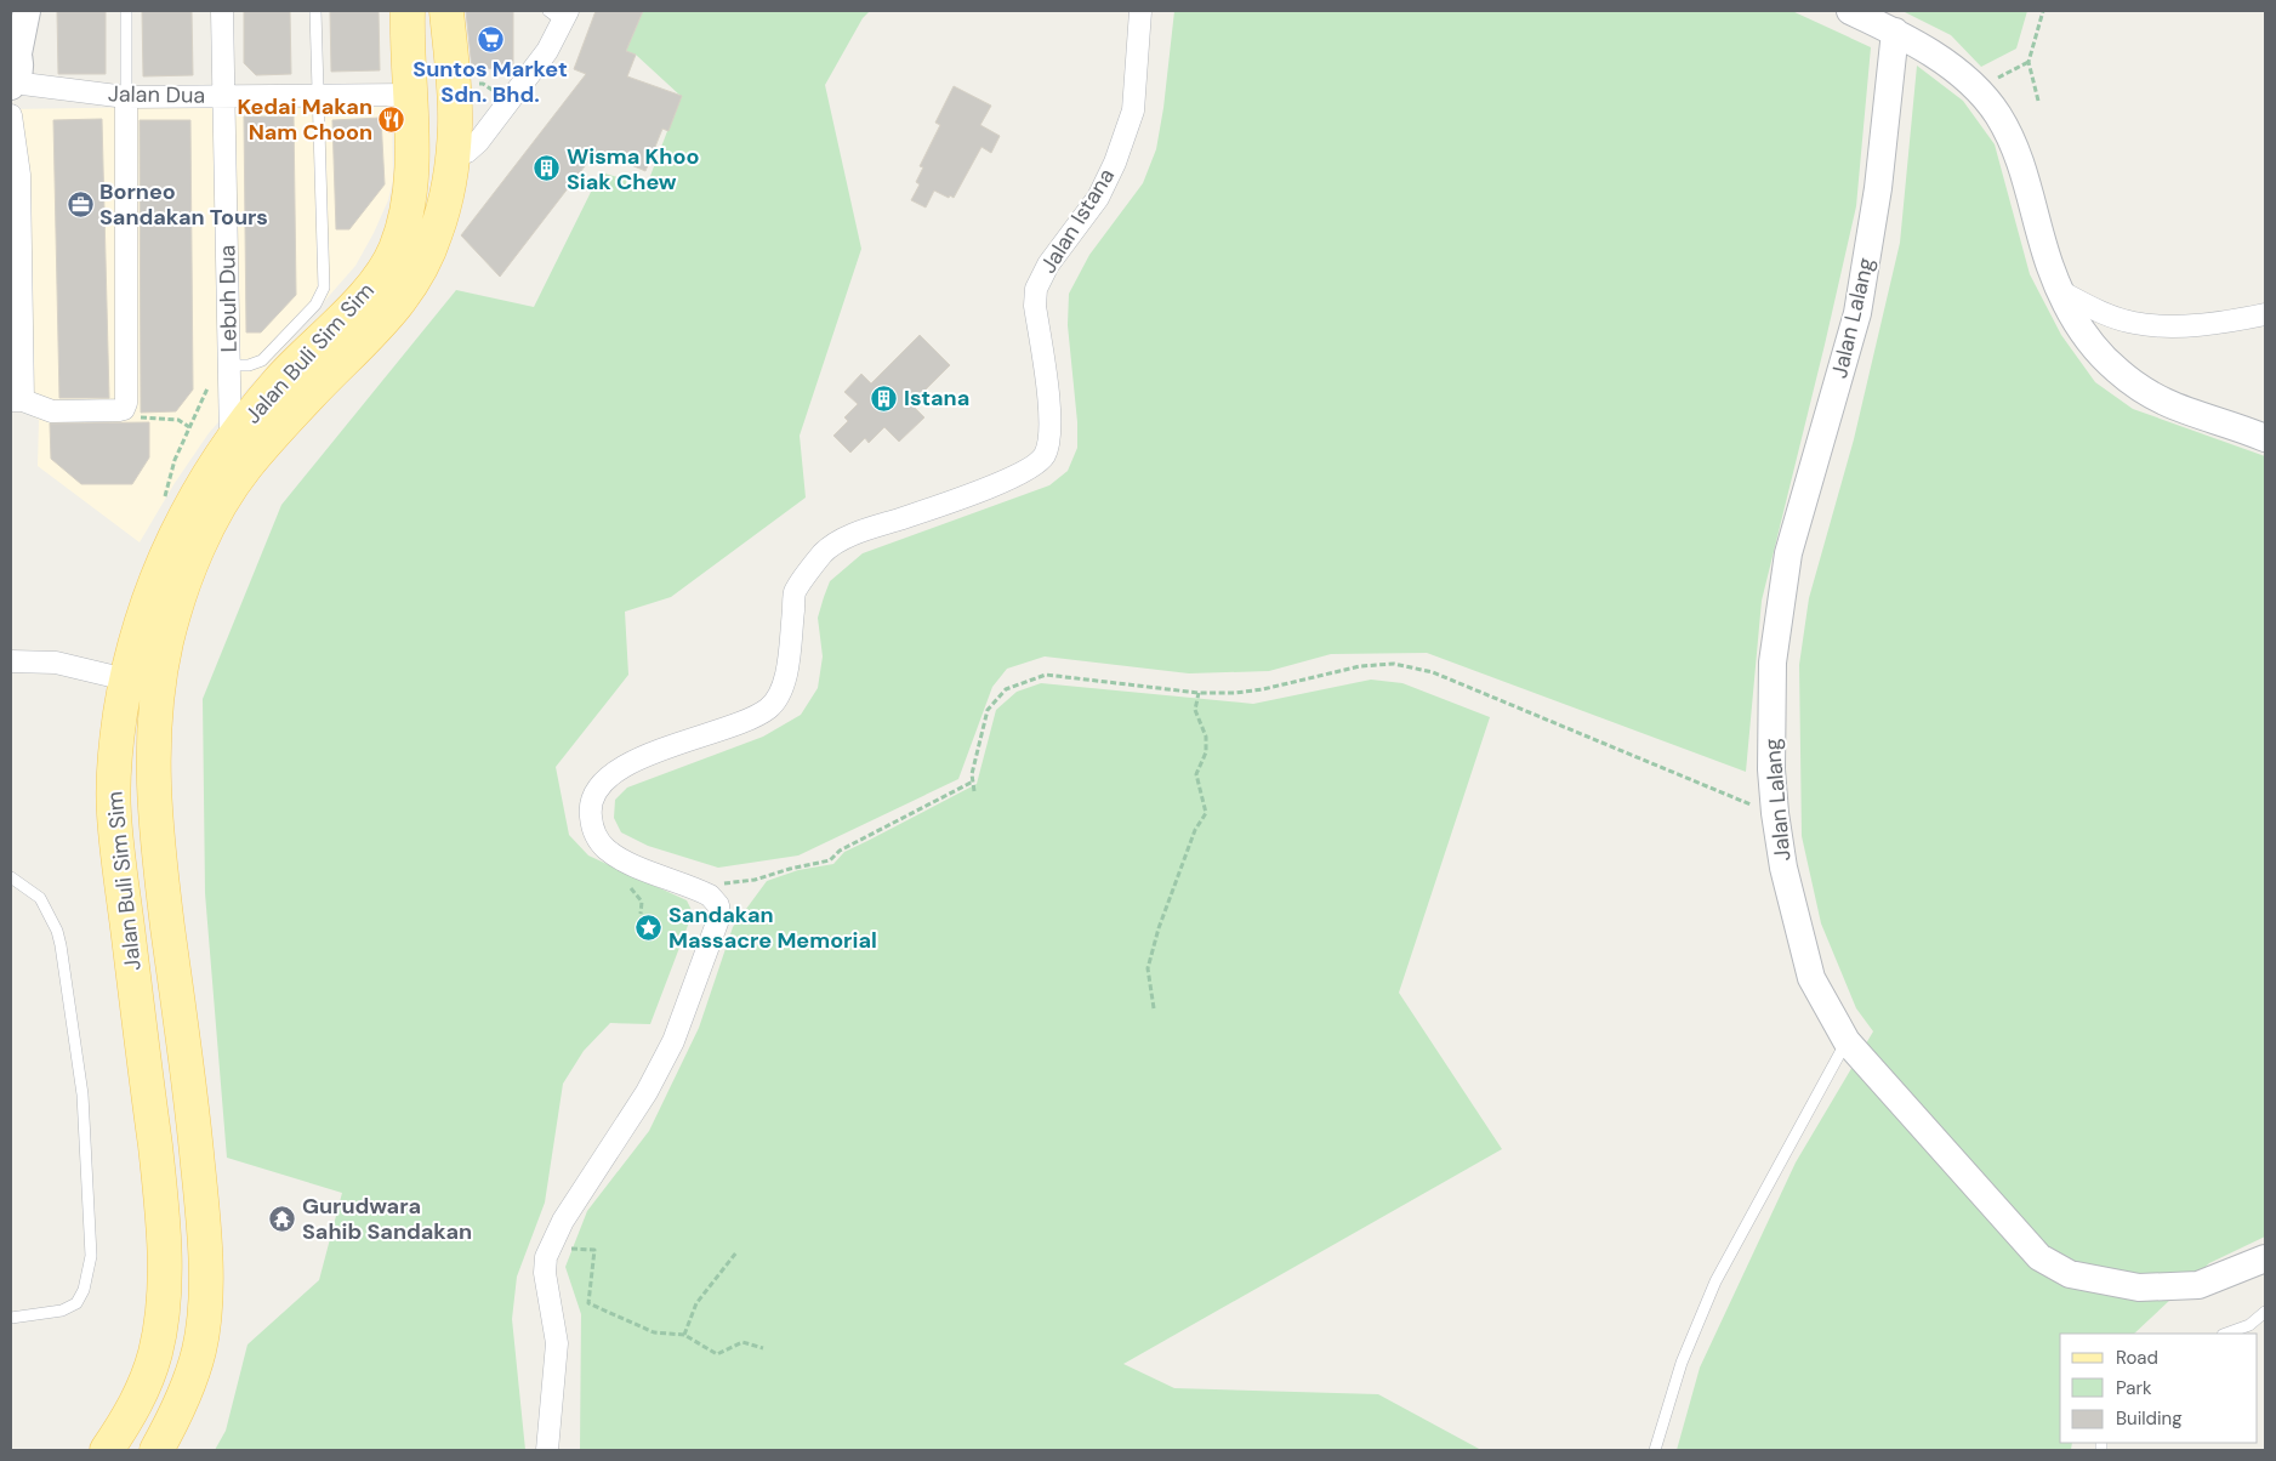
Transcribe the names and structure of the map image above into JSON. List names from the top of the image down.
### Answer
{
  "streets": {
    "main road": ["Jalan Buli Sim Sim"],
    "street": [
      "Jalan Dua",
      "Jalan Istana",
      "Lebuh Dua",
      "Jalan Lalang"
    ]
  },
  "crossings": [
    ["Jalan Dua", "Lebuh Dua"],
    ["Jalan Dua", "Jalan Buli Sim Sim"],
    ["Lebuh Dua", "Jalan Buli Sim Sim"]
  ],
  "places": {
    "supermarket": ["Suntos Market Sdn. Bhd."],
    "restaurant": ["Kedai Makan Nam Choon"],
    "building": ["Wisma Khoo Siak Chew", "Istana"],
    "office": ["Borneo Sandakan Tours"],
    "place": ["Sandakan Massacre Memorial"],
    "temple": ["Gurudwara Sahib Sandakan"]
  },
  "legend": ["Road", "Park", "Building"]
}
